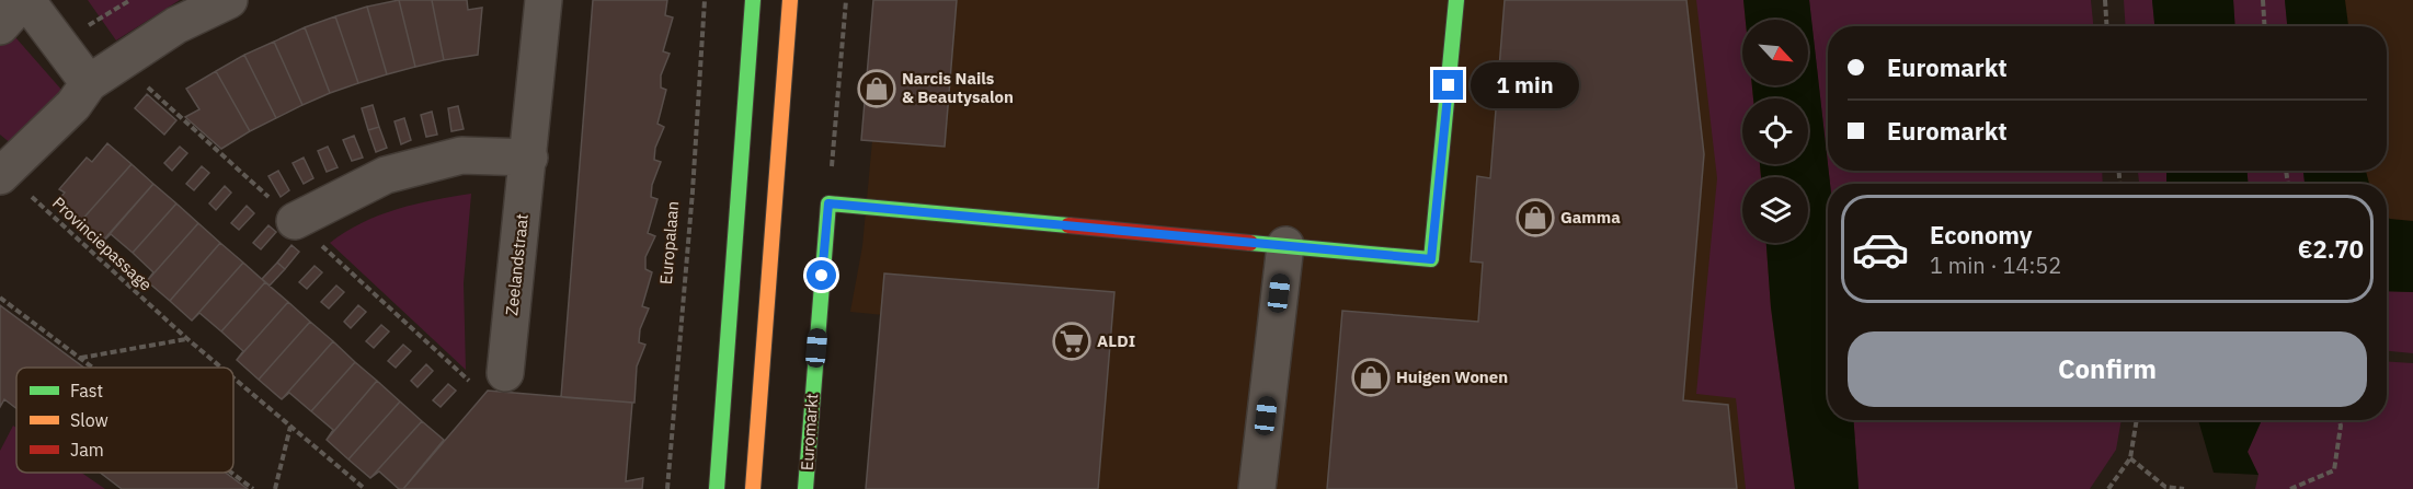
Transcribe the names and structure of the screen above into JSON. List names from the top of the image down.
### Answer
{
  "streets": {
    "street": ["Zeelandstraat", "Euromarkt"],
    "path": ["Europalaan", "Provinciepassage"]
  },
  "places": {
    "shop": ["Narcis Nails & Beautysalon", "Gamma", "Huigen Wonen"],
    "supermarket": ["ALDI"]
  },
  "legend": ["Fast", "Slow", "Jam"],
  "north": "bottom right",
  "page": {
    "banner": ["Euromarkt", "Euromarkt"],
    "bubble": "1 min",
    "list": [
      {
        "name": "Economy",
        "note": "1 min · 14:52",
        "value": "€2.70"
      }
    ],
    "buttons": "Confirm"
  }
}
